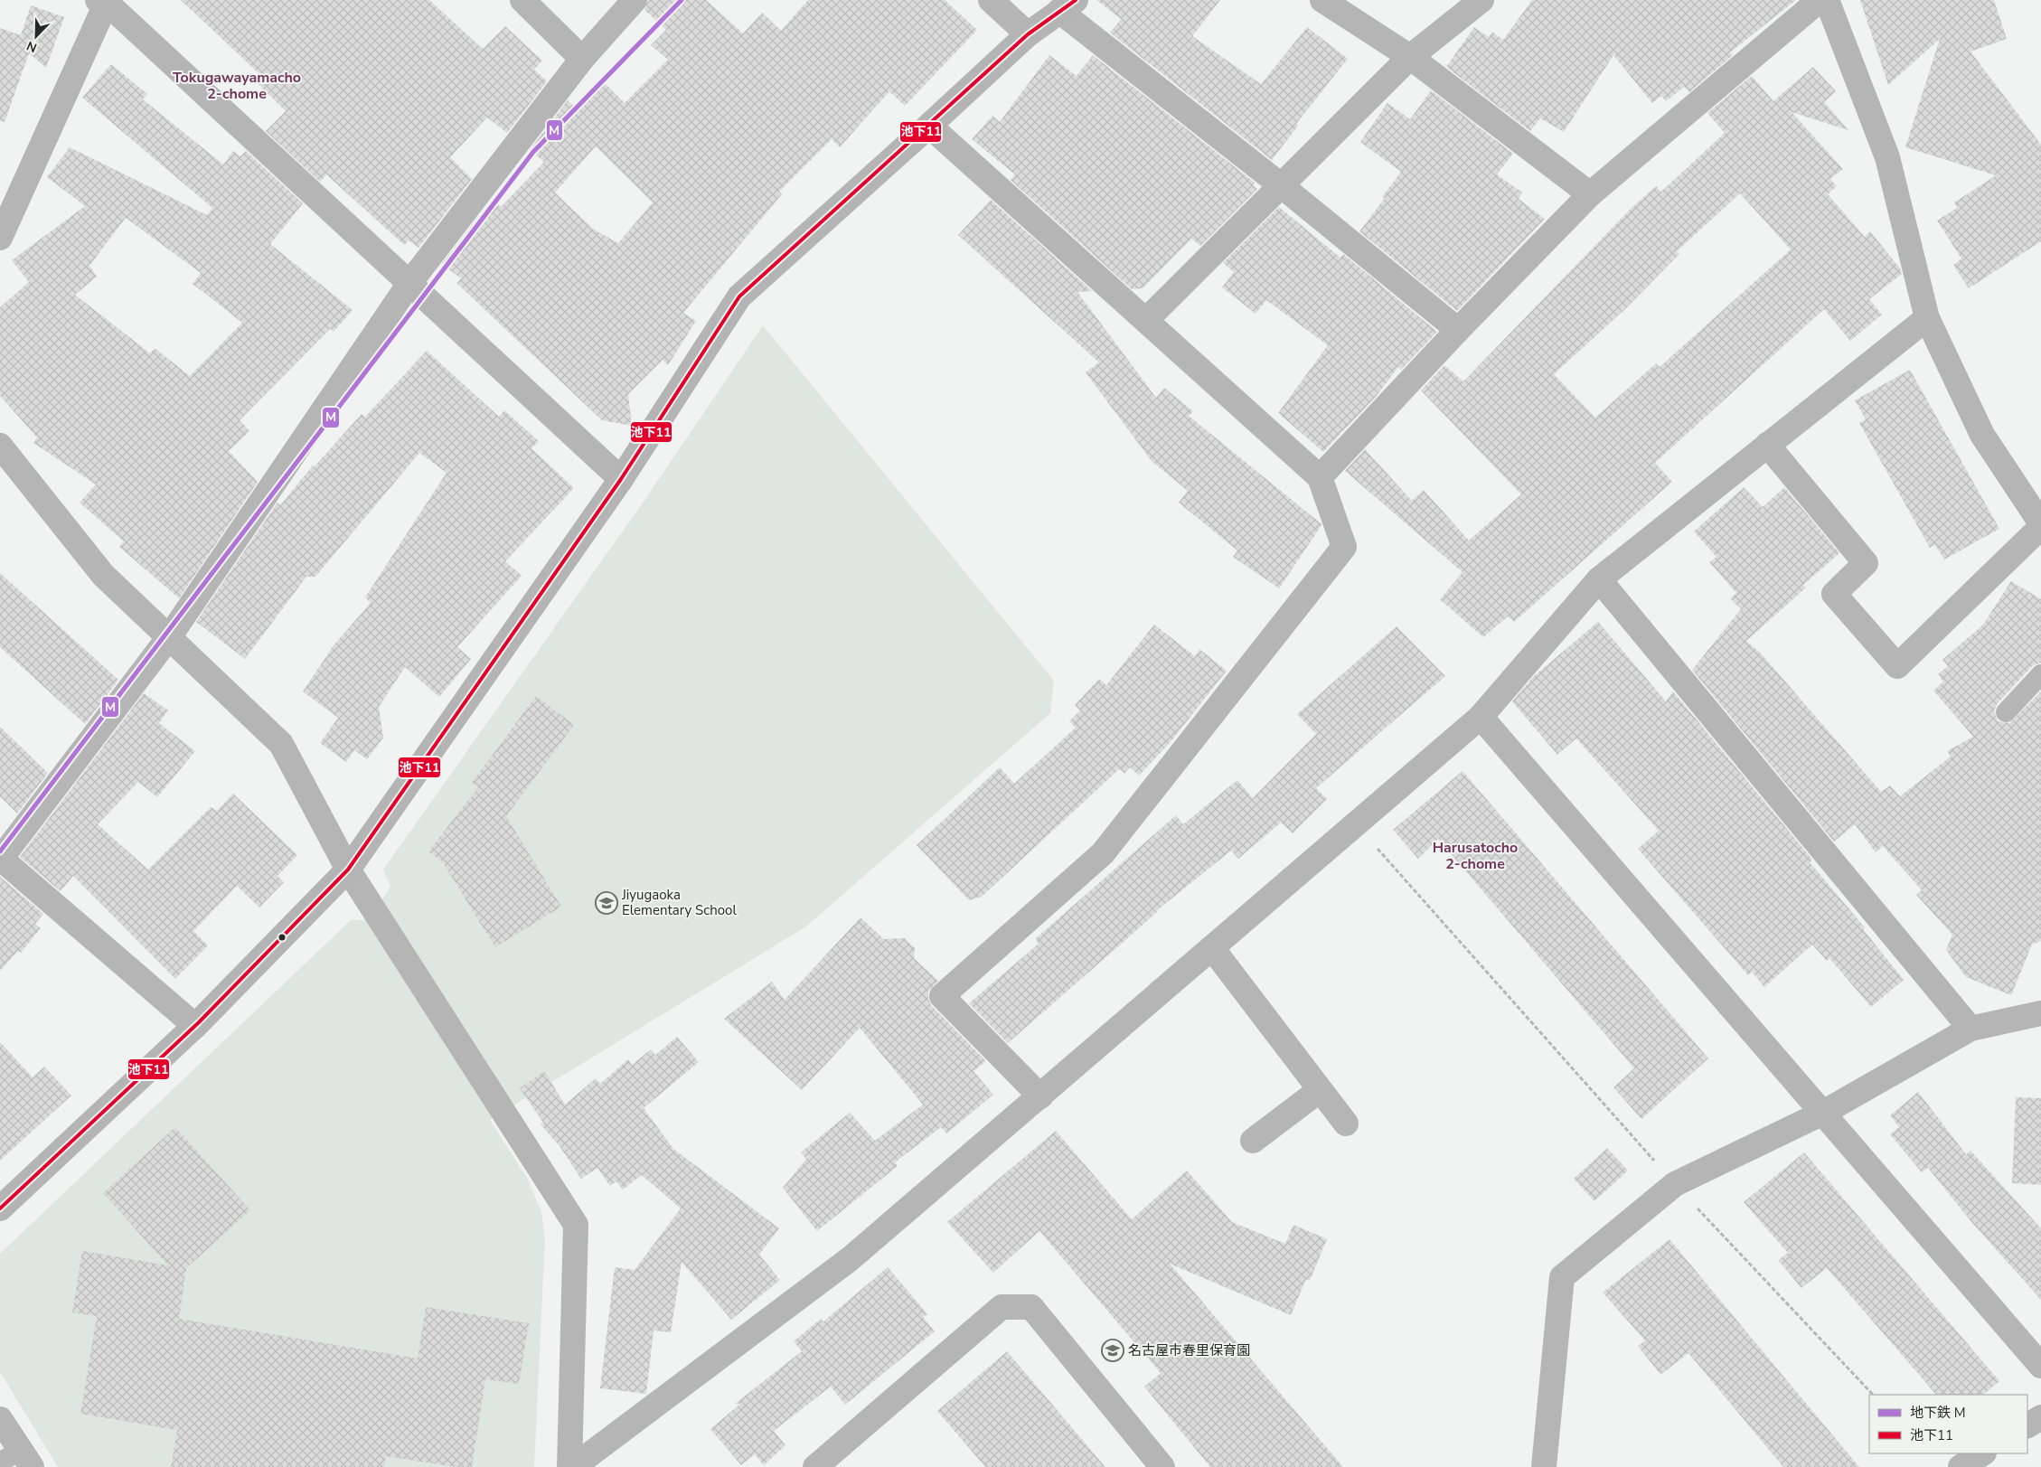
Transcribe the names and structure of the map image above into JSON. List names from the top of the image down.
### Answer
{
  "districts": ["Tokugawayamacho 2-chome", "Harusatocho 2-chome"],
  "places": {
    "school or university": ["Jiyugaoka Elementary School", "名古屋市春里保育園"]
  },
  "lines": ["metro line M", "transit line 池下11"],
  "legend": ["地下鉄 M", "池下11"],
  "north": "bottom left"
}
